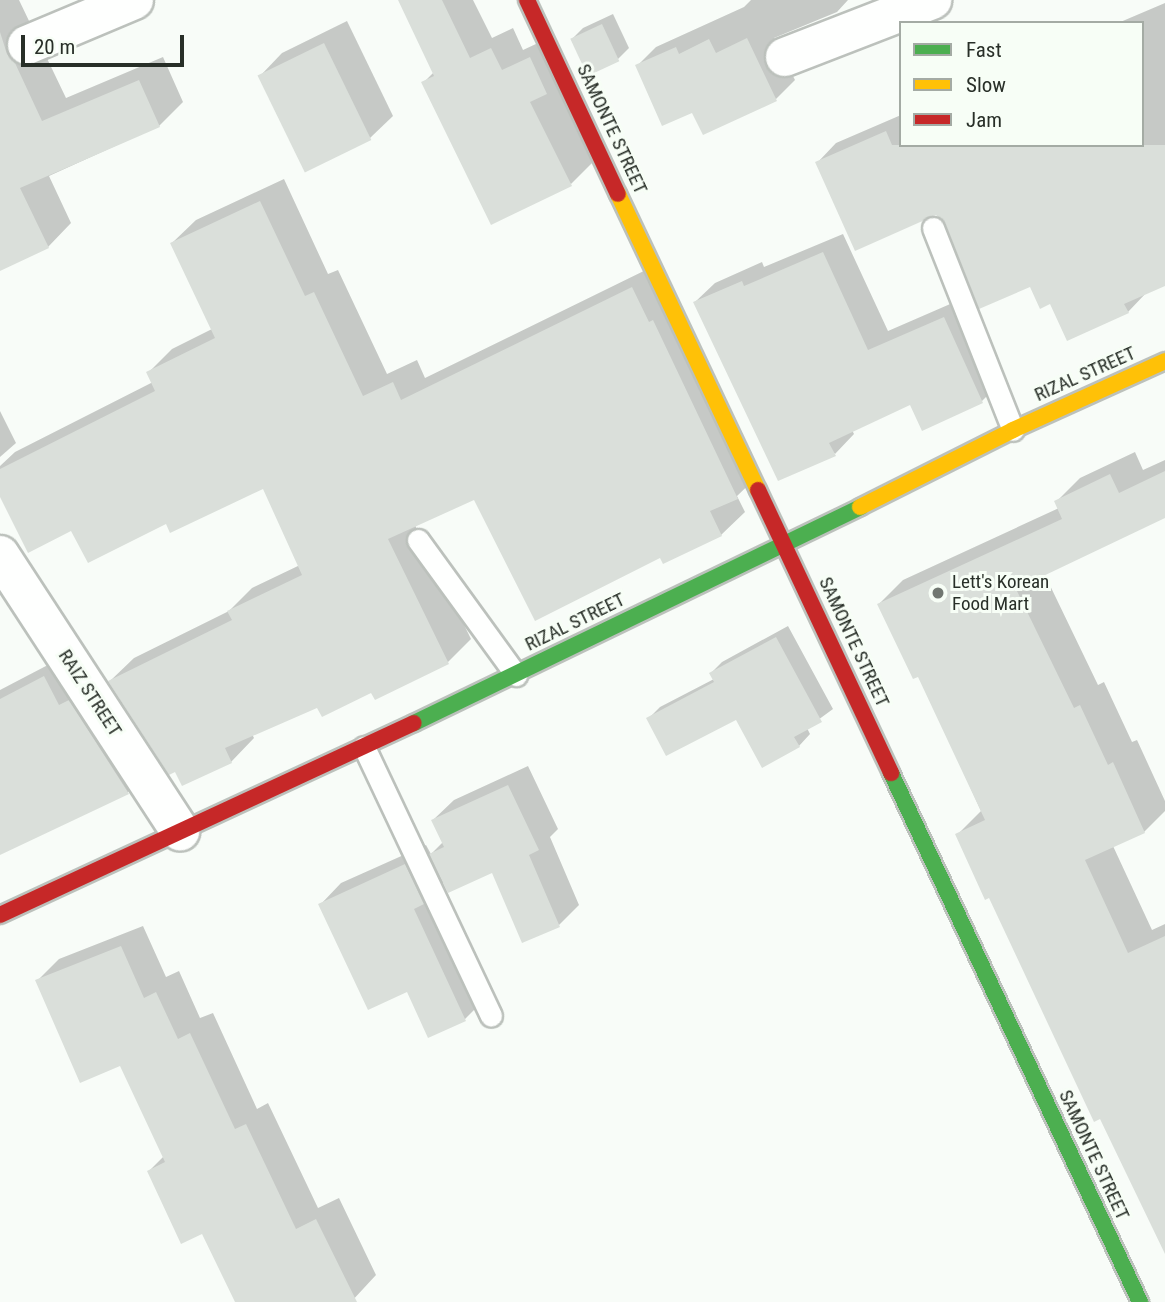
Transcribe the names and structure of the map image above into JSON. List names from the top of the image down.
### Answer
{
  "streets": {
    "street": ["SAMONTE STREET", "RIZAL STREET", "RAIZ STREET"]
  },
  "crossings": [
    ["SAMONTE STREET", "RIZAL STREET"],
    ["RIZAL STREET", "RAIZ STREET"]
  ],
  "places": ["Lett's Korean Food Mart"],
  "legend": ["Fast", "Slow", "Jam"],
  "scale_bar": "20 m"
}
